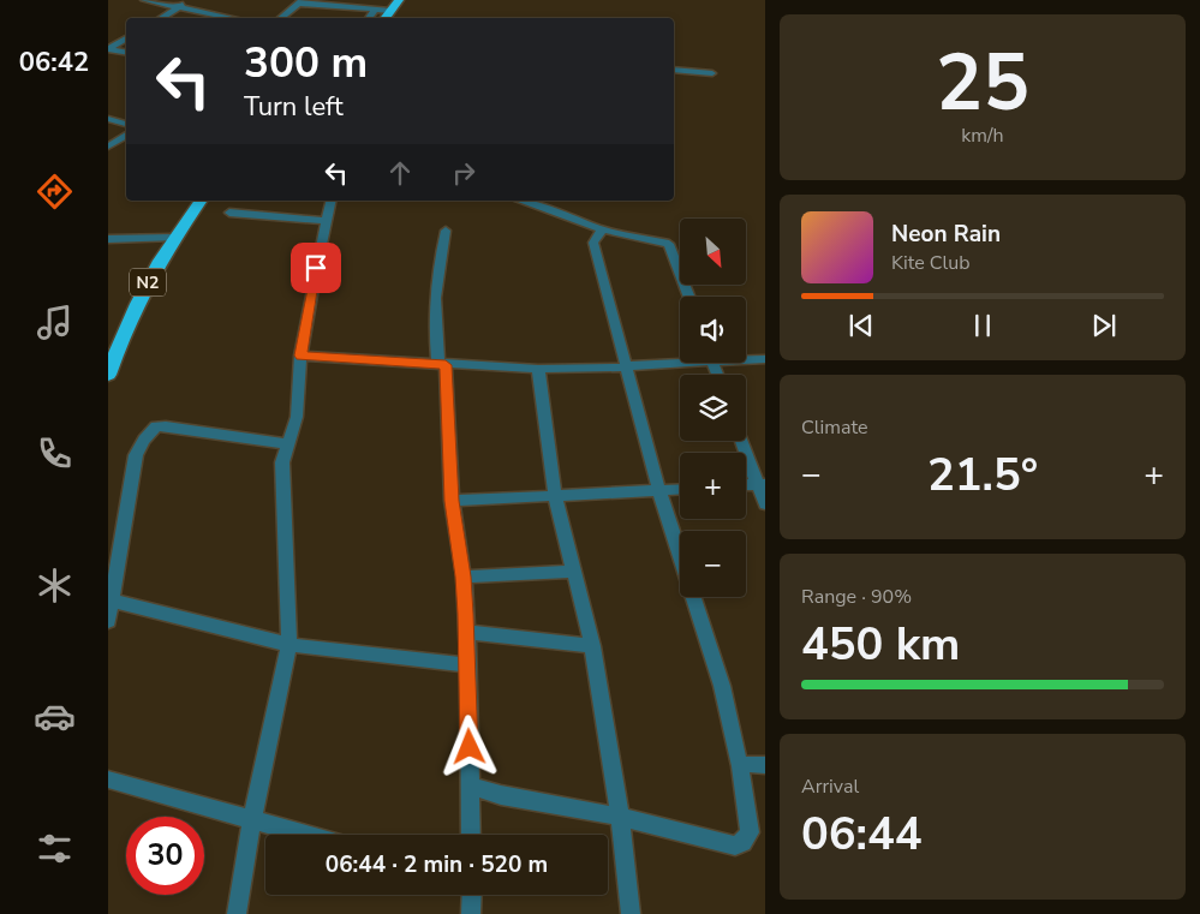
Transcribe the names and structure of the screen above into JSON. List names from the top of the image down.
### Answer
{
  "streets": {
    "highway": ["N2"]
  },
  "north": "bottom right",
  "page": {
    "tabs": "06:42",
    "tile": [
      ["25", "km/h"],
      "Climate",
      ["Range · 90%", "450 km"],
      ["Arrival", "06:44"]
    ],
    "turn": ["300 m", "Turn left"],
    "song": ["Neon Rain", "Kite Club"],
    "map_buttons": ["+", "−"],
    "heat": ["−", "21.5°", "+"],
    "limit": "30",
    "trip": "06:44 · 2 min · 520 m"
  }
}
